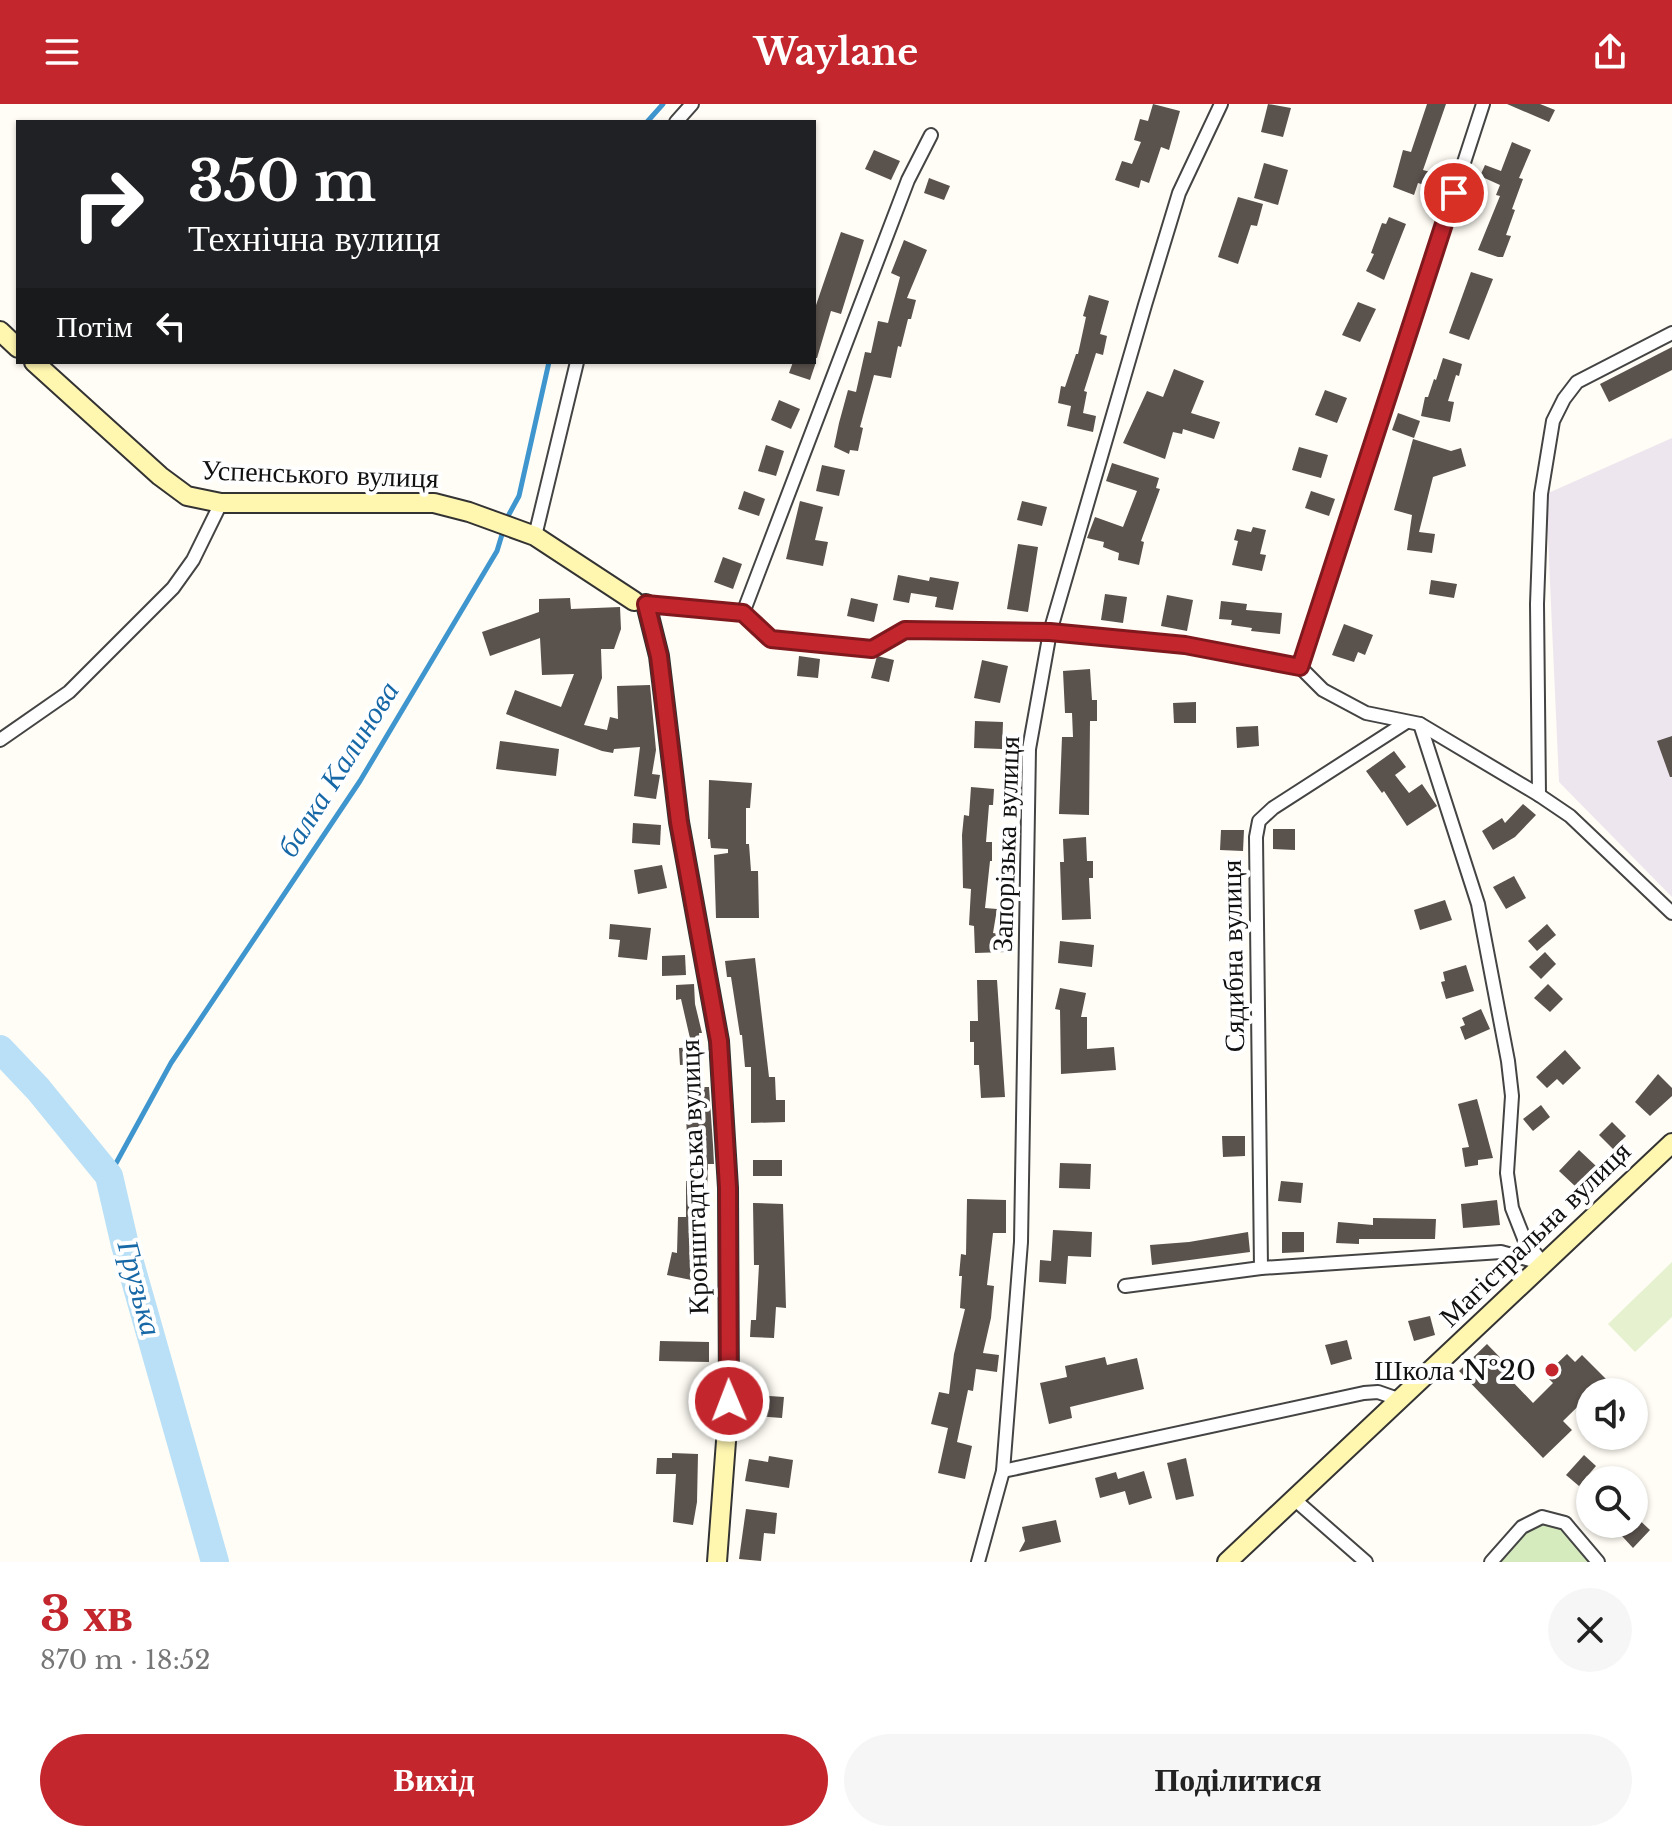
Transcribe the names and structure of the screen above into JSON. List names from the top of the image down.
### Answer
{
  "streets": {
    "street": [
      "Успенського вулиця",
      "Запорізька вулиця",
      "Сядибна вулиця",
      "Кронштадтська вулиця",
      "Магістральна вулиця"
    ]
  },
  "crossings": [
    ["Успенського вулиця", "Кронштадтська вулиця"]
  ],
  "water": ["балка Калинова", "Грузька"],
  "places": ["Школа №20"],
  "page": {
    "header": "Waylane",
    "turn": ["350 m", "Технічна вулиця"],
    "then": "Потім",
    "heading": ["3 хв", "870 m · 18:52"],
    "buttons": ["Вихід", "Поділитися"]
  }
}
